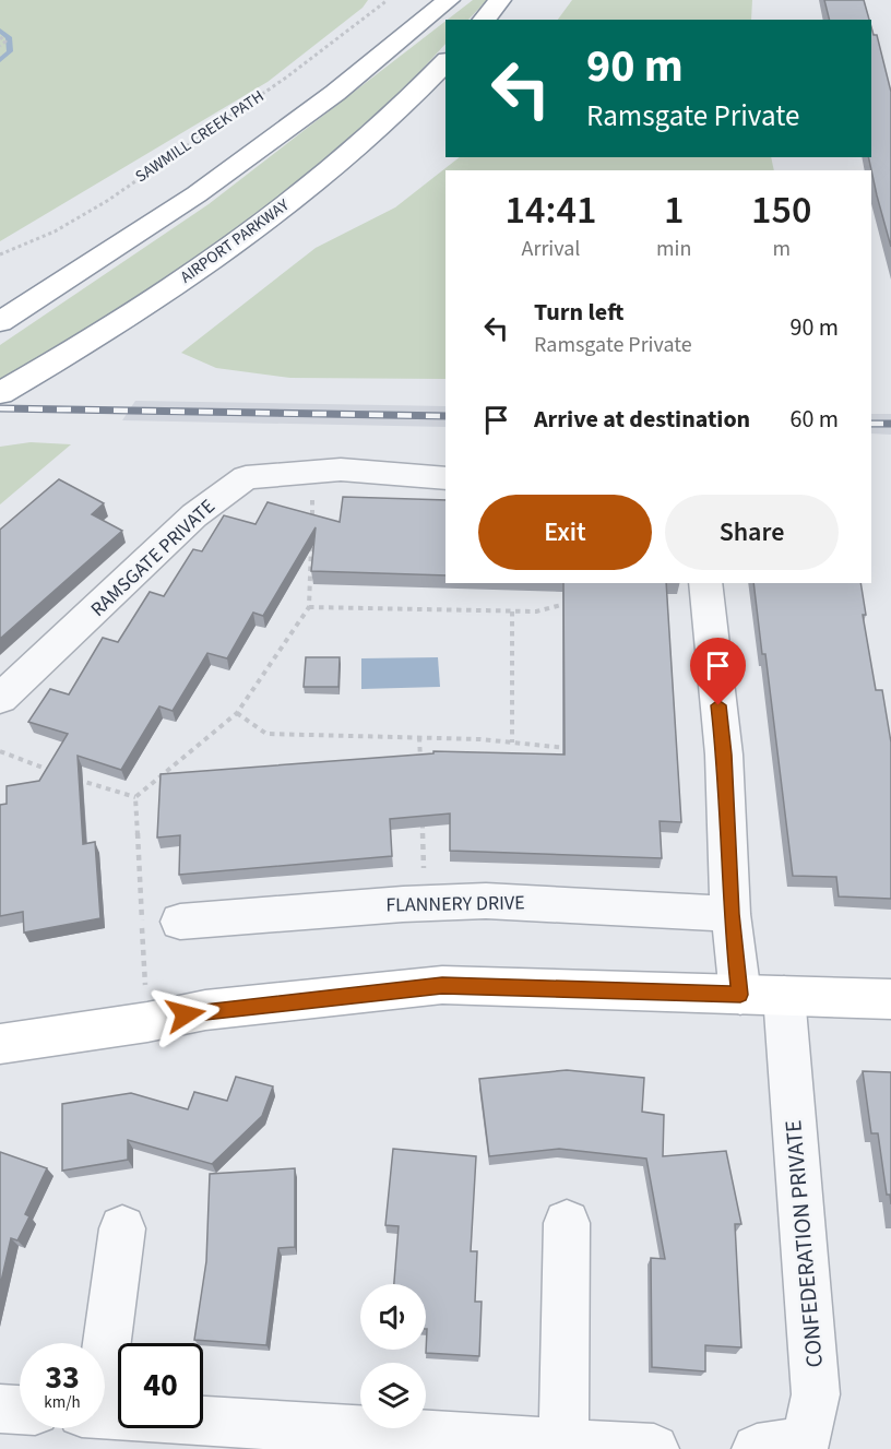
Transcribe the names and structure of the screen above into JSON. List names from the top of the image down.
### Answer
{
  "streets": {
    "main road": ["AIRPORT PARKWAY"],
    "street": ["RAMSGATE PRIVATE", "FLANNERY DRIVE", "CONFEDERATION PRIVATE"],
    "path": ["SAWMILL CREEK PATH"]
  },
  "page": {
    "turn": ["90 m", "Ramsgate Private"],
    "eta": [
      "14:41",
      "Arrival",
      "1",
      "min",
      "150",
      "m"
    ],
    "list": [
      {
        "name": "Turn left",
        "note": "Ramsgate Private",
        "value": "90 m"
      },
      {
        "name": "Arrive at destination",
        "value": "60 m"
      }
    ],
    "buttons": ["Exit", "Share"],
    "speed": "33 km/h",
    "limit": "40"
  }
}
